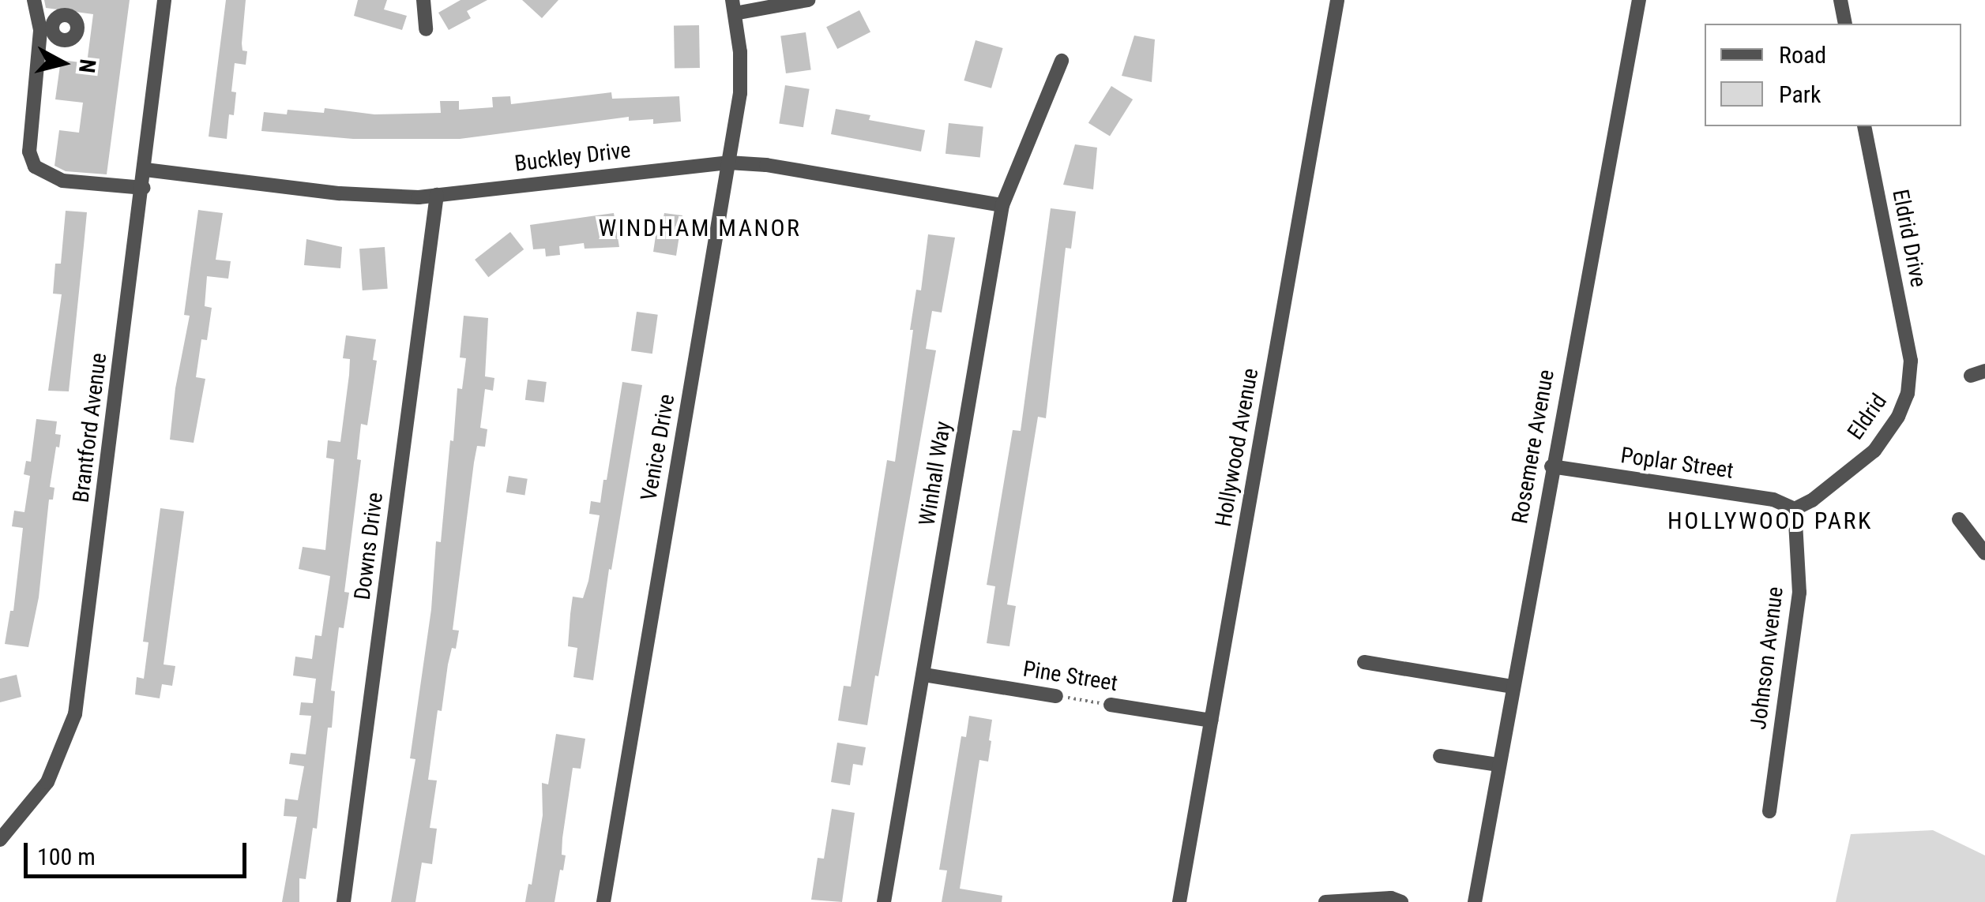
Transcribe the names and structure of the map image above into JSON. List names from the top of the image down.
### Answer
{
  "streets": {
    "street": [
      "Buckley Drive",
      "Eldrid Drive",
      "Eldrid",
      "Brantford Avenue",
      "Rosemere Avenue",
      "Venice Drive",
      "Hollywood Avenue",
      "Poplar Street",
      "Winhall Way",
      "Downs Drive",
      "Johnson Avenue",
      "Pine Street"
    ]
  },
  "crossings": [
    ["Buckley Drive", "Brantford Avenue"],
    ["Buckley Drive", "Venice Drive"],
    ["Buckley Drive", "Winhall Way"],
    ["Buckley Drive", "Downs Drive"],
    ["Eldrid Drive", "Eldrid"],
    ["Eldrid", "Poplar Street"],
    ["Eldrid", "Johnson Avenue"],
    ["Rosemere Avenue", "Poplar Street"],
    ["Hollywood Avenue", "Pine Street"],
    ["Poplar Street", "Johnson Avenue"],
    ["Winhall Way", "Pine Street"]
  ],
  "districts": ["WINDHAM MANOR", "HOLLYWOOD PARK"],
  "legend": ["Road", "Park"],
  "scale_bar": "100 m",
  "north": "right"
}
